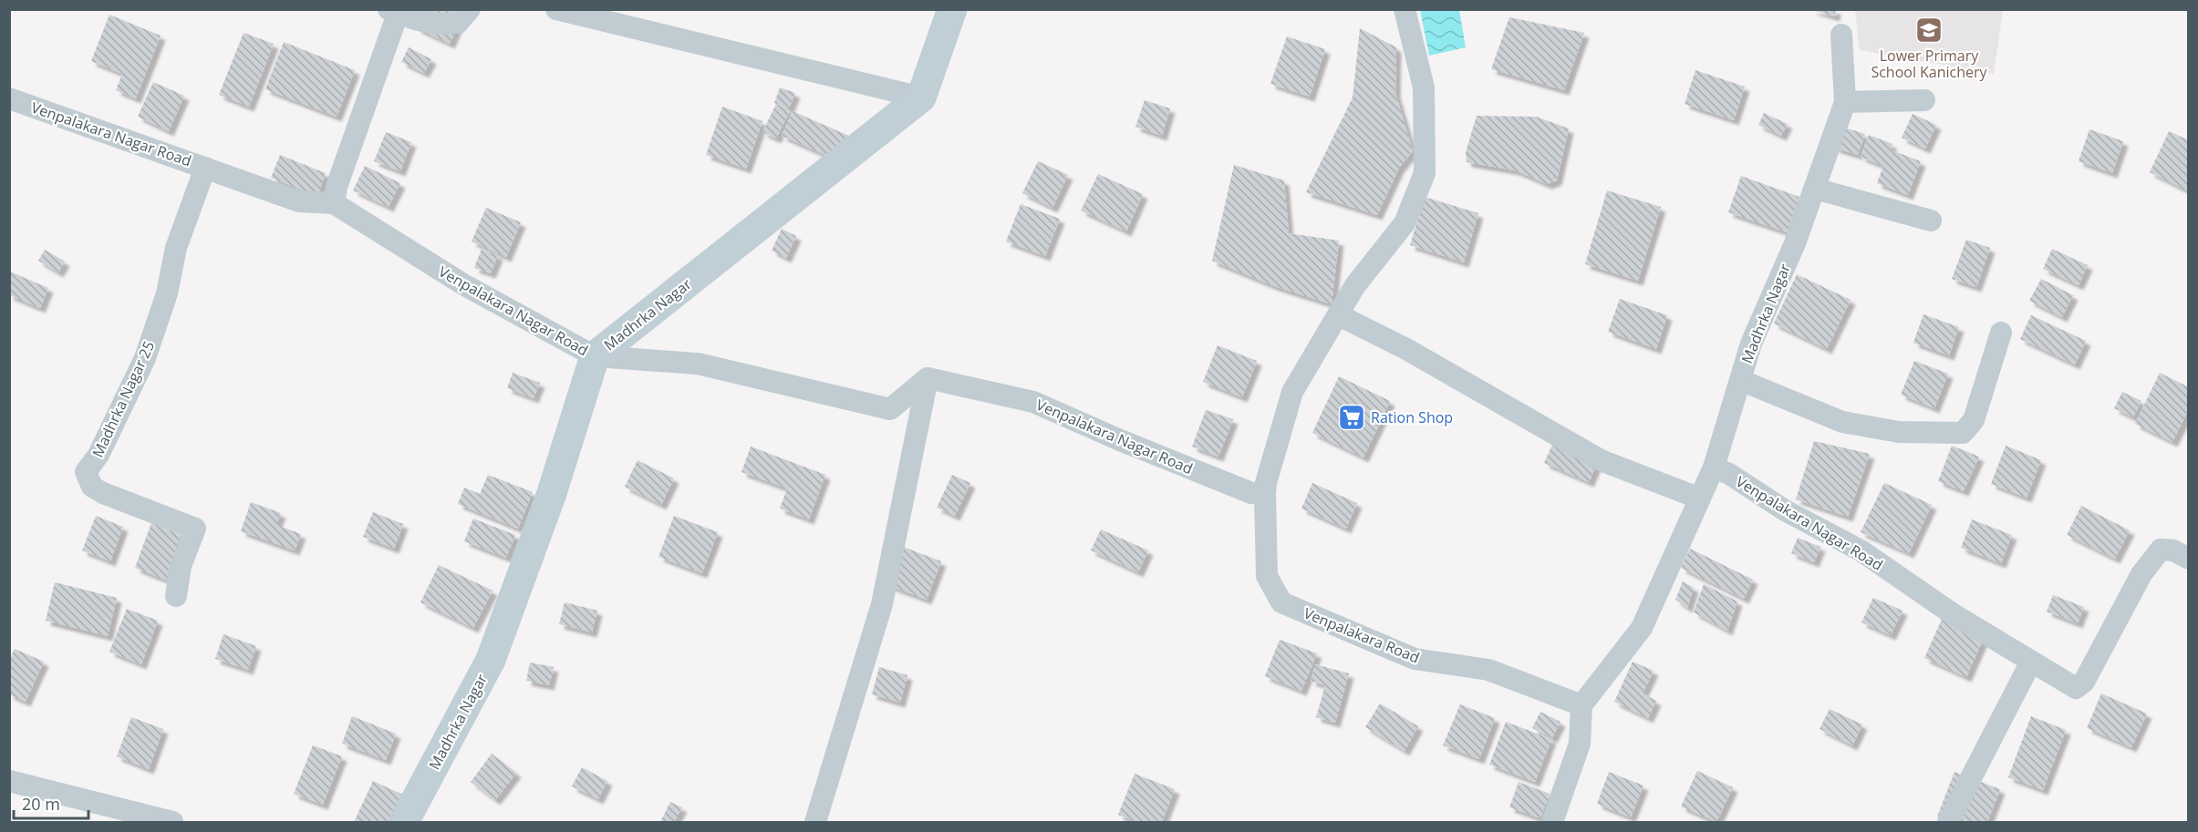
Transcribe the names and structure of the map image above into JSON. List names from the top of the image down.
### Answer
{
  "streets": {
    "street": [
      "Venpalakara Nagar Road",
      "Madhrka Nagar",
      "Madhrka Nagar 25",
      "Venpalakara Road"
    ]
  },
  "crossings": [
    ["Venpalakara Nagar Road", "Madhrka Nagar"],
    ["Venpalakara Nagar Road", "Madhrka Nagar 25"],
    ["Venpalakara Nagar Road", "Venpalakara Road"]
  ],
  "places": {
    "school or university": ["Lower Primary School Kanichery"],
    "supermarket": ["Ration Shop"]
  },
  "scale_bar": "20 m"
}
